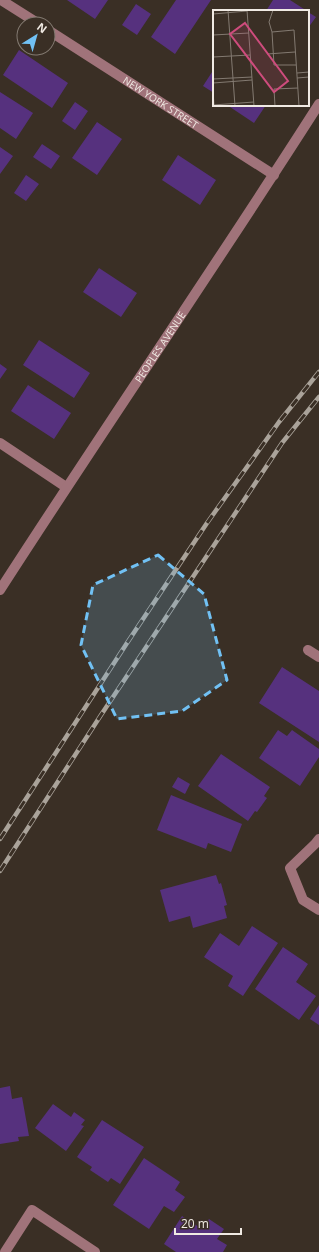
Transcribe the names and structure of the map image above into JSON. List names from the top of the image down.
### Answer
{
  "streets": {
    "street": ["NEW YORK STREET", "PEOPLES AVENUE"]
  },
  "crossings": [
    ["NEW YORK STREET", "PEOPLES AVENUE"]
  ],
  "scale_bar": "20 m",
  "north": "top right"
}
